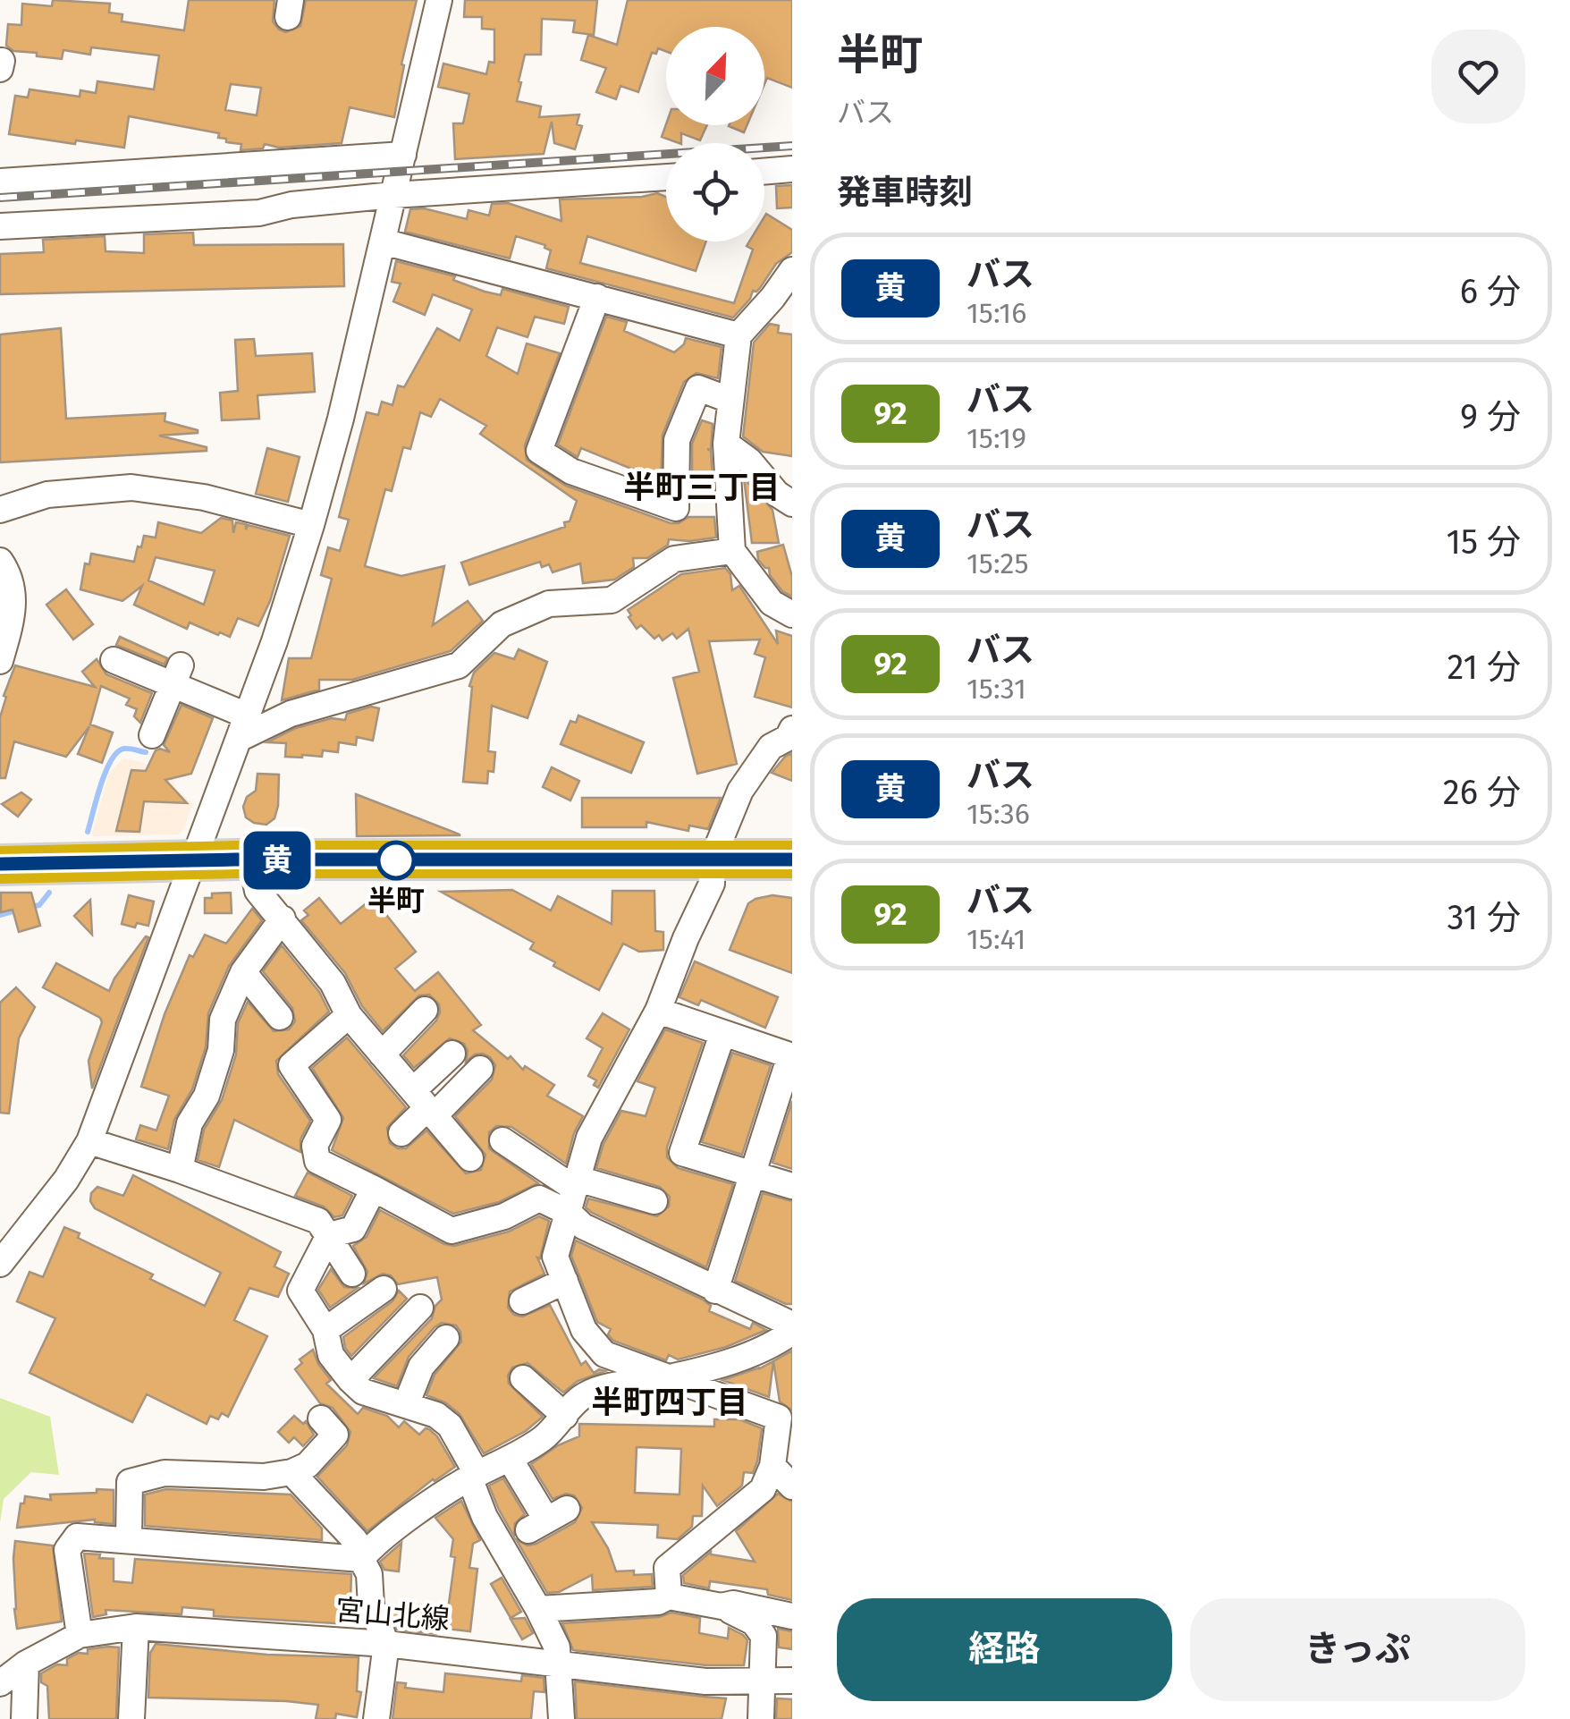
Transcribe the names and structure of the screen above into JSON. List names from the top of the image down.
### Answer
{
  "streets": {
    "street": ["宮山北線"]
  },
  "districts": ["半町三丁目", "半町四丁目"],
  "places": ["半町"],
  "lines": ["bus line 黄"],
  "north": "top right",
  "page": {
    "on_map": "黄",
    "heading": [
      ["半町", "バス"],
      "発車時刻"
    ],
    "list": [
      {
        "mark": "黄",
        "name": "バス",
        "note": "15:16",
        "value": "6 分"
      },
      {
        "mark": "92",
        "name": "バス",
        "note": "15:19",
        "value": "9 分"
      },
      {
        "mark": "黄",
        "name": "バス",
        "note": "15:25",
        "value": "15 分"
      },
      {
        "mark": "92",
        "name": "バス",
        "note": "15:31",
        "value": "21 分"
      },
      {
        "mark": "黄",
        "name": "バス",
        "note": "15:36",
        "value": "26 分"
      },
      {
        "mark": "92",
        "name": "バス",
        "note": "15:41",
        "value": "31 分"
      }
    ],
    "buttons": ["経路", "きっぷ"]
  }
}
